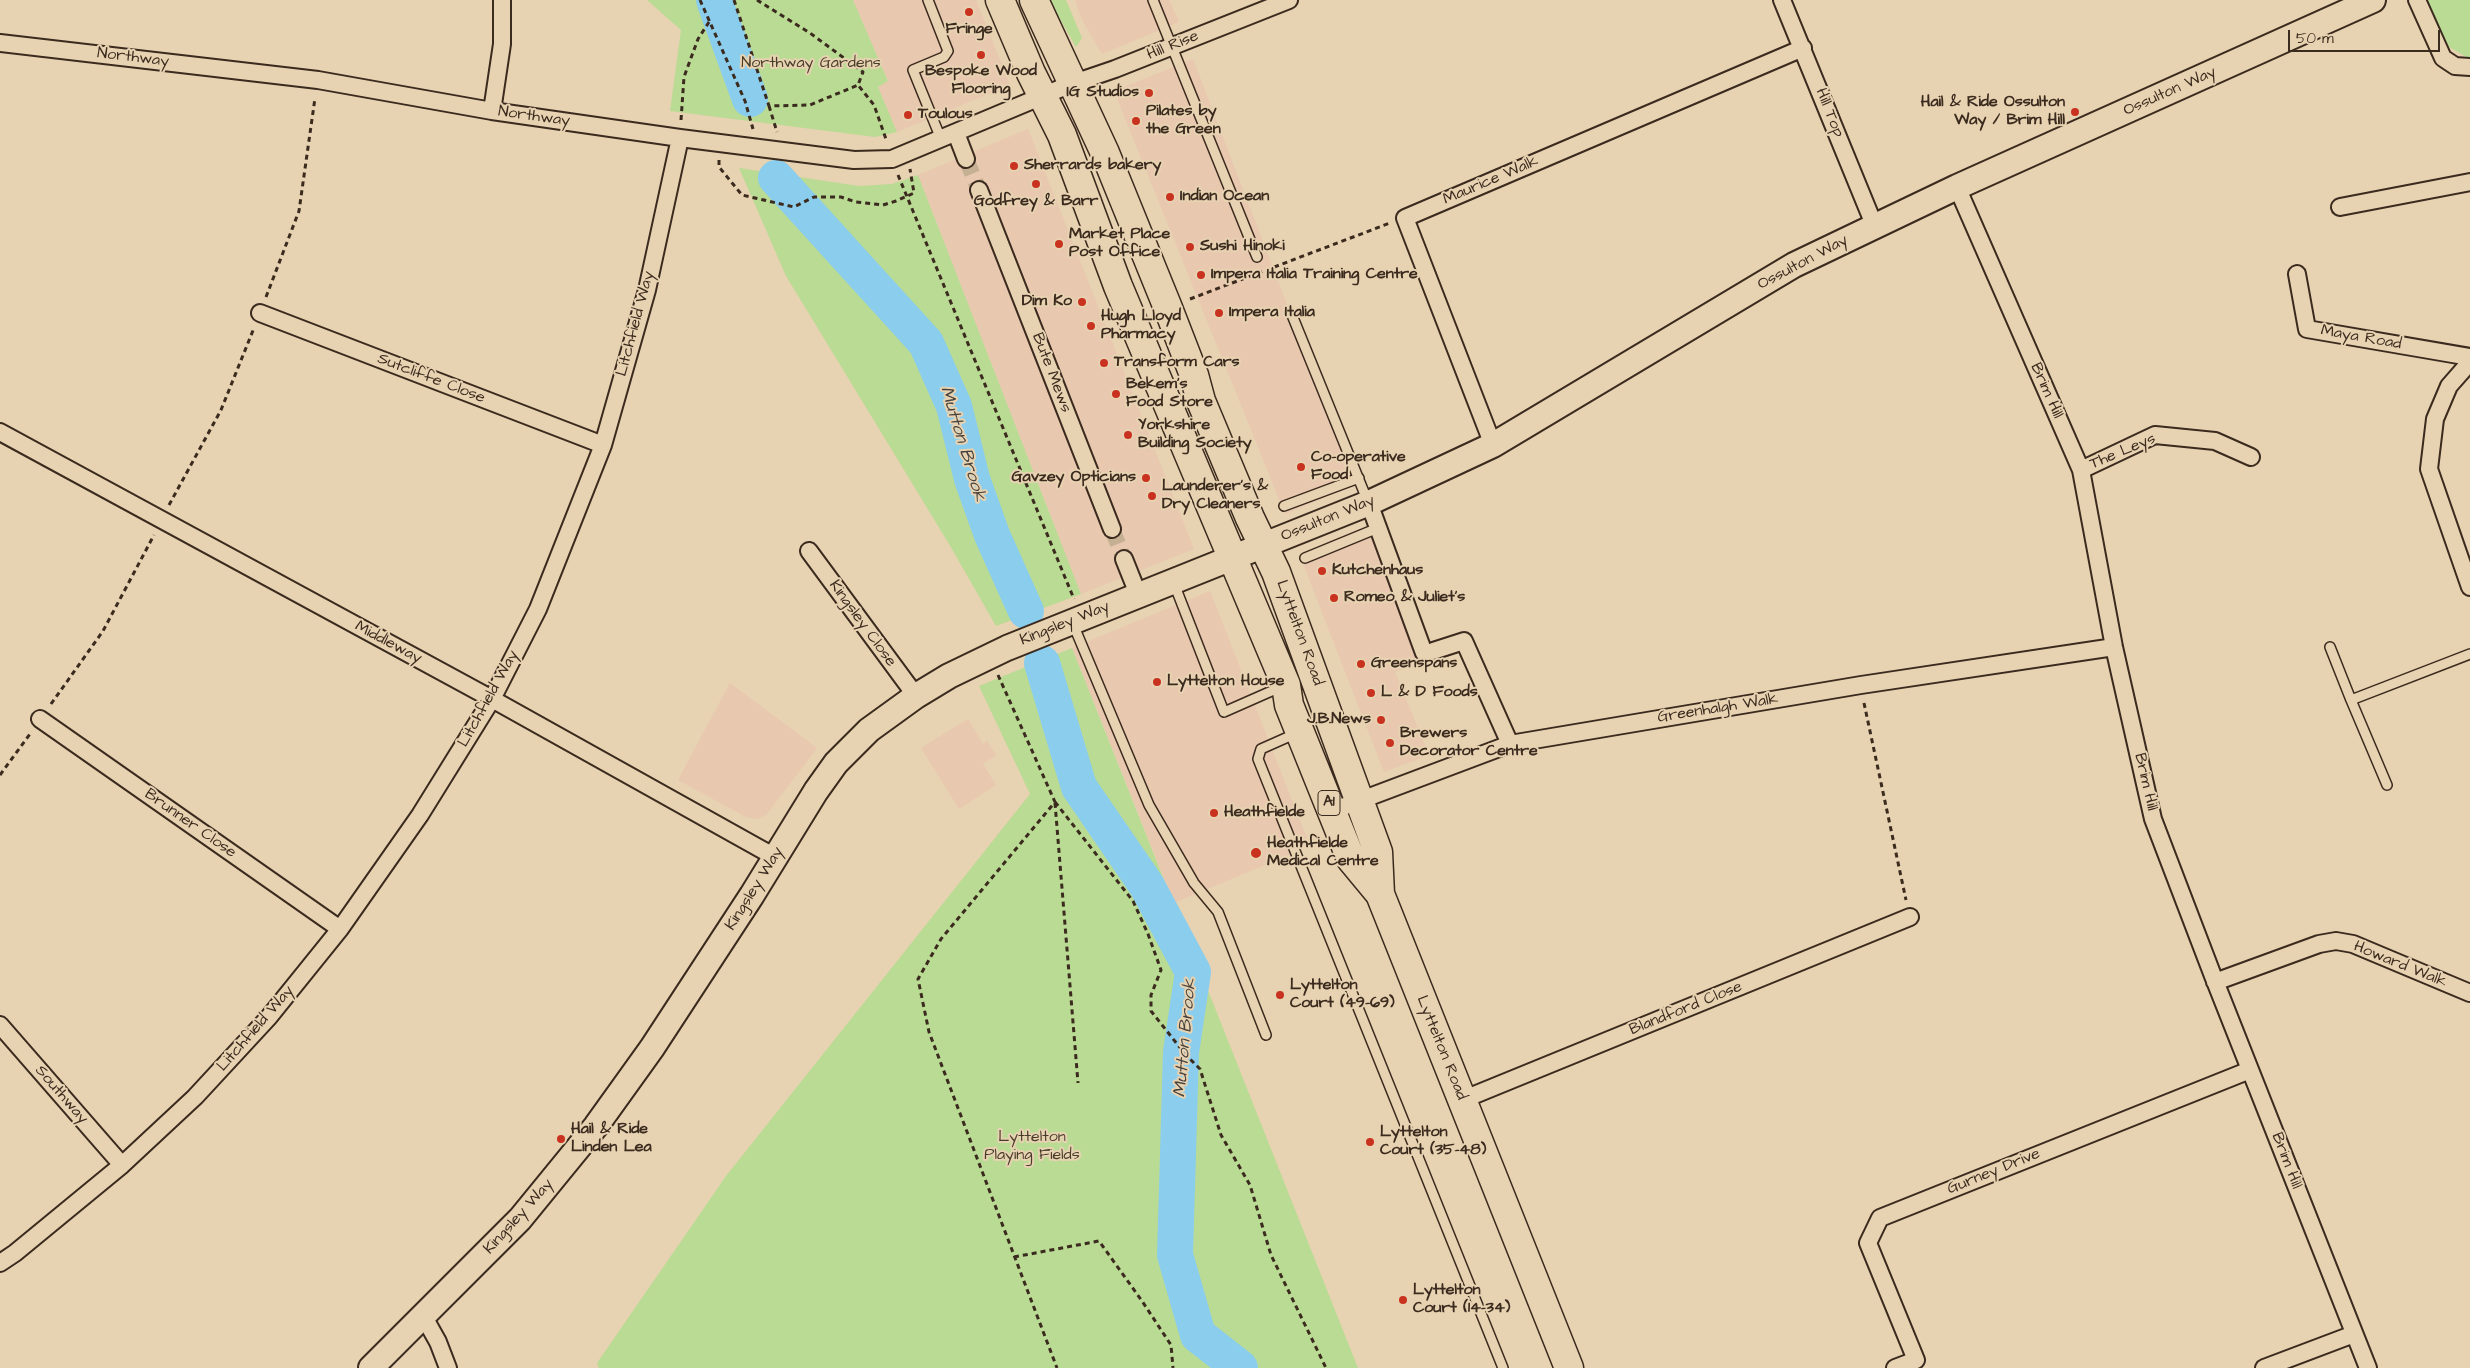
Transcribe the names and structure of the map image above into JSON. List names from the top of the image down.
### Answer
{
  "streets": {
    "highway": ["Lyttelton Road", "A1"],
    "street": [
      "Hill Rise",
      "Northway",
      "Ossulton Way",
      "Hill Top",
      "Maurice Walk",
      "Litchfield Way",
      "Maya Road",
      "Bute Mews",
      "Sutcliffe Close",
      "Brim Hill",
      "The Leys",
      "Kingsley Close",
      "Kingsley Way",
      "Middleway",
      "Greenhalgh Walk",
      "Brunner Close",
      "Howard Walk",
      "Blandford Close",
      "Southway",
      "Gurney Drive"
    ]
  },
  "crossings": [
    ["Hill Rise", "Northway"],
    ["Hill Rise", "A1"],
    ["Northway", "Litchfield Way"],
    ["Northway", "A1"],
    ["Ossulton Way", "Hill Top"],
    ["Ossulton Way", "Brim Hill"],
    ["Ossulton Way", "Kingsley Way"],
    ["Ossulton Way", "Lyttelton Road"],
    ["Ossulton Way", "A1"],
    ["Hill Top", "Maurice Walk"],
    ["Litchfield Way", "Sutcliffe Close"],
    ["Litchfield Way", "Middleway"],
    ["Litchfield Way", "Brunner Close"],
    ["Litchfield Way", "Southway"],
    ["Brim Hill", "The Leys"],
    ["Brim Hill", "Greenhalgh Walk"],
    ["Brim Hill", "Howard Walk"],
    ["Brim Hill", "Gurney Drive"],
    ["Kingsley Close", "Kingsley Way"],
    ["Kingsley Way", "Lyttelton Road"],
    ["Kingsley Way", "Middleway"],
    ["Kingsley Way", "A1"],
    ["Lyttelton Road", "Greenhalgh Walk"],
    ["Lyttelton Road", "A1"],
    ["Lyttelton Road", "Blandford Close"]
  ],
  "water": ["Mutton Brook"],
  "parks": ["Northway Gardens", "Lyttelton Playing Fields"],
  "places": [
    "Fringe",
    "Bespoke Wood Flooring",
    "IG Studios",
    "Hail & Ride Ossulton Way / Brim Hill",
    "Toulous",
    "Pilates by the Green",
    "Sherrards bakery",
    "Godfrey & Barr",
    "Indian Ocean",
    "Market Place Post Office",
    "Sushi Hinoki",
    "Impera Italia Training Centre",
    "Dim Ko",
    "Impera Italia",
    "Hugh Lloyd Pharmacy",
    "Transform Cars",
    "Bekem's Food Store",
    "Yorkshire Building Society",
    "Co-operative Food",
    "Gavzey Opticians",
    "Launderer's & Dry Cleaners",
    "Kutchenhaus",
    "Romeo & Juliet's",
    "Greenspans",
    "Lyttelton House",
    "L & D Foods",
    "J.B.News",
    "Brewers Decorator Centre",
    "Heathfielde",
    "Heathfielde Medical Centre",
    "Lyttelton Court (49-69)",
    "Hail & Ride Linden Lea",
    "Lyttelton Court (35-48)",
    "Lyttelton Court (14-34)"
  ],
  "scale_bar": "50 m"
}
